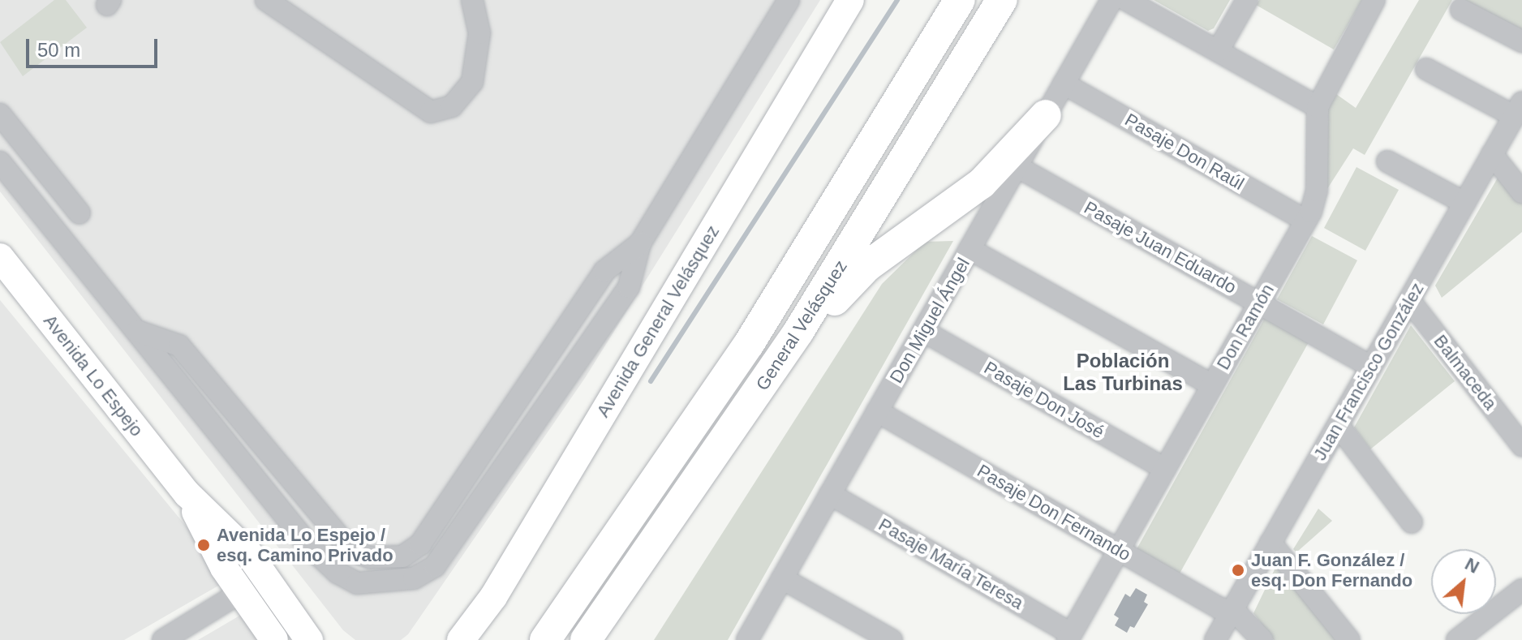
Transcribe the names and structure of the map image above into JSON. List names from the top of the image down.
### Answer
{
  "streets": {
    "highway": ["General Velásquez"],
    "main road": ["Avenida General Velásquez", "Avenida Lo Espejo"],
    "street": [
      "Pasaje Don Raúl",
      "Pasaje Juan Eduardo",
      "Don Miguel Ángel",
      "Don Ramón",
      "Juan Francisco González",
      "Balmaceda",
      "Pasaje Don José",
      "Pasaje Don Fernando",
      "Pasaje María Teresa"
    ]
  },
  "crossings": [
    ["Pasaje Don Raúl", "Don Miguel Ángel"],
    ["Pasaje Don Raúl", "Don Ramón"],
    ["Pasaje Juan Eduardo", "Don Miguel Ángel"],
    ["Pasaje Juan Eduardo", "Don Ramón"],
    ["Pasaje Juan Eduardo", "Juan Francisco González"],
    ["Don Miguel Ángel", "Pasaje Don José"],
    ["Don Miguel Ángel", "Pasaje Don Fernando"],
    ["Don Miguel Ángel", "Pasaje María Teresa"],
    ["Don Ramón", "Pasaje Don José"],
    ["Don Ramón", "Pasaje Don Fernando"],
    ["Don Ramón", "Pasaje María Teresa"],
    ["Juan Francisco González", "Balmaceda"],
    ["Juan Francisco González", "Pasaje Don Fernando"]
  ],
  "districts": ["Población Las Turbinas"],
  "places": ["Avenida Lo Espejo / esq. Camino Privado", "Juan F. González / esq. Don Fernando"],
  "scale_bar": "50 m",
  "north": "top right"
}
